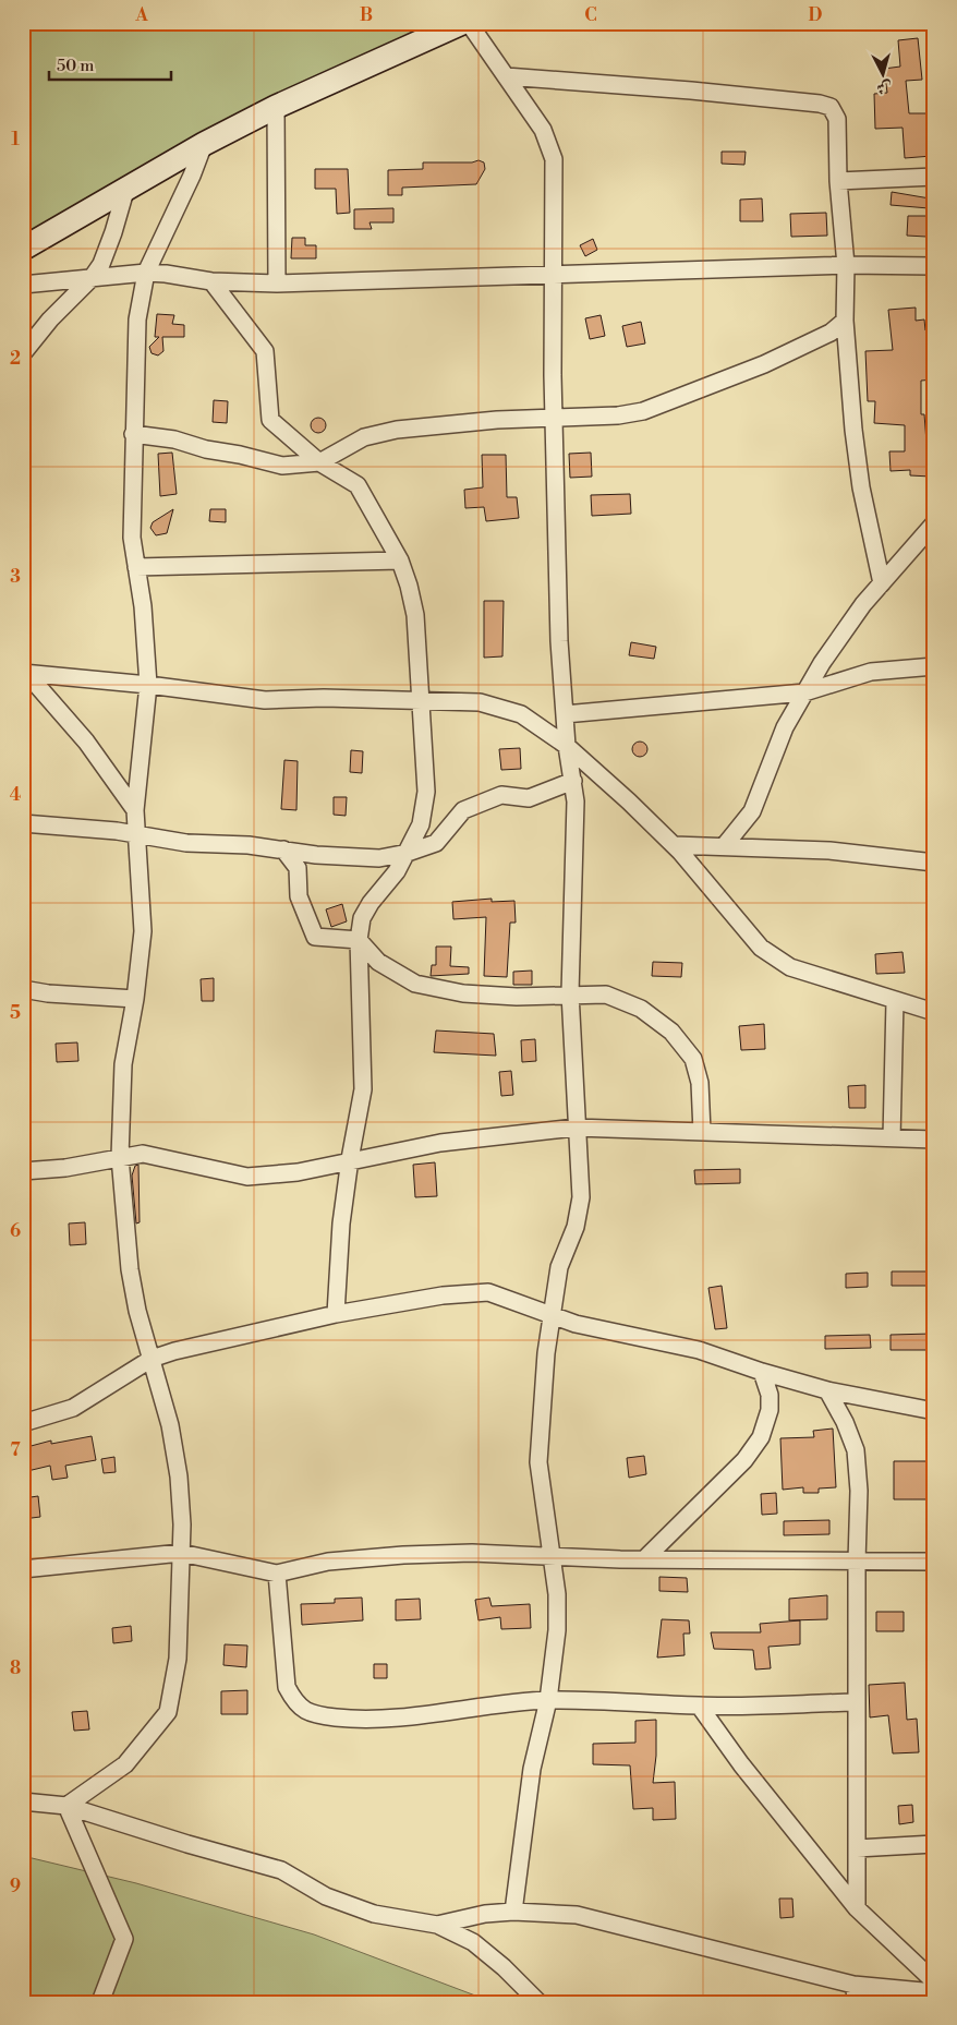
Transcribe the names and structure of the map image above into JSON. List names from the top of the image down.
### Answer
{
  "scale_bar": "50 m",
  "north": "bottom",
  "grid": {
    "columns": [
      "A",
      "B",
      "C",
      "D"
    ],
    "rows": [
      "1",
      "2",
      "3",
      "4",
      "5",
      "6",
      "7",
      "8",
      "9"
    ]
  }
}
